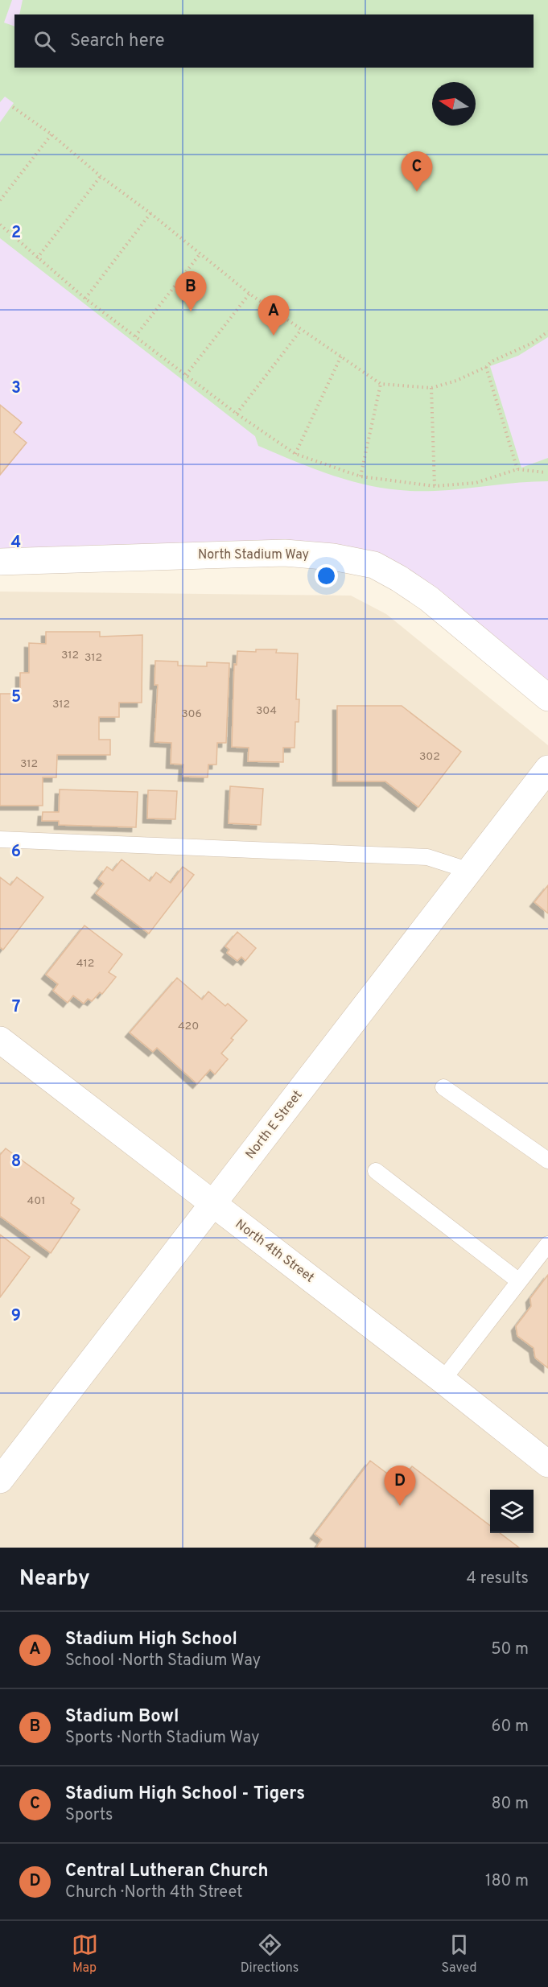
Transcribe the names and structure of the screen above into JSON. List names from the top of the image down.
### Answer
{
  "streets": {
    "street": ["North Stadium Way", "North E Street", "North 4th Street"]
  },
  "crossings": [
    ["North E Street", "North 4th Street"]
  ],
  "house_numbers": [
    "312",
    "312",
    "312",
    "304",
    "306",
    "302",
    "312",
    "412",
    "420",
    "401"
  ],
  "north": "left",
  "page": {
    "search": "Search here",
    "pins": [
      "C",
      "B",
      "A",
      "D"
    ],
    "heading": ["Nearby", "4 results"],
    "list": [
      {
        "mark": "A",
        "name": "Stadium High School",
        "note": "School · North Stadium Way",
        "value": "50 m"
      },
      {
        "mark": "B",
        "name": "Stadium Bowl",
        "note": "Sports · North Stadium Way",
        "value": "60 m"
      },
      {
        "mark": "C",
        "name": "Stadium High School - Tigers",
        "note": "Sports",
        "value": "80 m"
      },
      {
        "mark": "D",
        "name": "Central Lutheran Church",
        "note": "Church · North 4th Street",
        "value": "180 m"
      }
    ],
    "nav": ["Map", "Directions", "Saved"]
  },
  "grid": {
    "rows": [
      "2",
      "3",
      "4",
      "5",
      "6",
      "7",
      "8",
      "9"
    ]
  }
}
